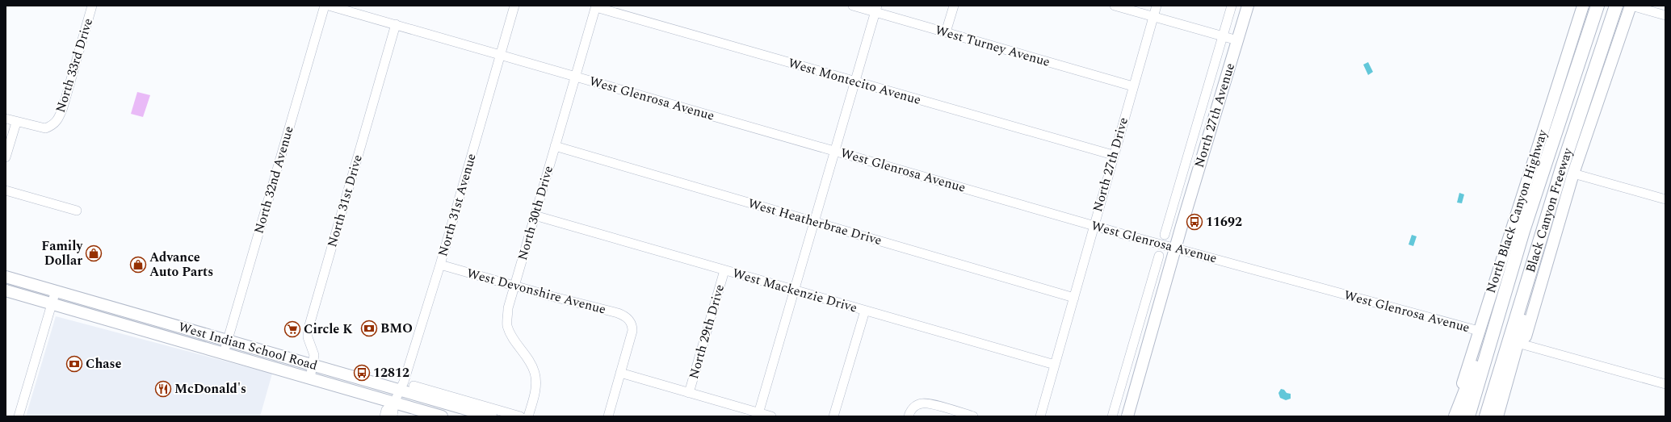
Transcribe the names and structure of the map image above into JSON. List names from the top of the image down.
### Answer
{
  "streets": {
    "highway": ["Black Canyon Freeway"],
    "main road": ["North 27th Avenue", "North Black Canyon Highway", "West Indian School Road"],
    "street": [
      "West Turney Avenue",
      "North 33rd Drive",
      "West Montecito Avenue",
      "West Glenrosa Avenue",
      "North 27th Drive",
      "North 32nd Avenue",
      "North 31st Drive",
      "North 31st Avenue",
      "North 30th Drive",
      "West Heatherbrae Drive",
      "West Mackenzie Drive",
      "West Devonshire Avenue",
      "North 29th Drive"
    ]
  },
  "crossings": [
    ["West Turney Avenue", "North 27th Drive"],
    ["West Montecito Avenue", "North 27th Drive"],
    ["West Montecito Avenue", "North 30th Drive"],
    ["West Glenrosa Avenue", "North 27th Avenue"],
    ["West Glenrosa Avenue", "North 27th Drive"],
    ["West Glenrosa Avenue", "North 31st Drive"],
    ["West Glenrosa Avenue", "North 31st Avenue"],
    ["West Glenrosa Avenue", "North Black Canyon Highway"],
    ["West Glenrosa Avenue", "North 30th Drive"],
    ["North 27th Drive", "West Heatherbrae Drive"],
    ["North 27th Drive", "West Mackenzie Drive"],
    ["North 32nd Avenue", "West Indian School Road"],
    ["North 31st Drive", "West Indian School Road"],
    ["North 31st Avenue", "West Devonshire Avenue"],
    ["North 31st Avenue", "West Indian School Road"],
    ["North 30th Drive", "West Heatherbrae Drive"],
    ["North 30th Drive", "West Mackenzie Drive"],
    ["North 30th Drive", "West Devonshire Avenue"],
    ["West Mackenzie Drive", "North 29th Drive"]
  ],
  "places": {
    "bus stop": ["11692", "12812"],
    "shop": ["Family Dollar", "Advance Auto Parts"],
    "bank": ["BMO", "Chase"],
    "supermarket": ["Circle K"],
    "restaurant": ["McDonald's"]
  }
}
